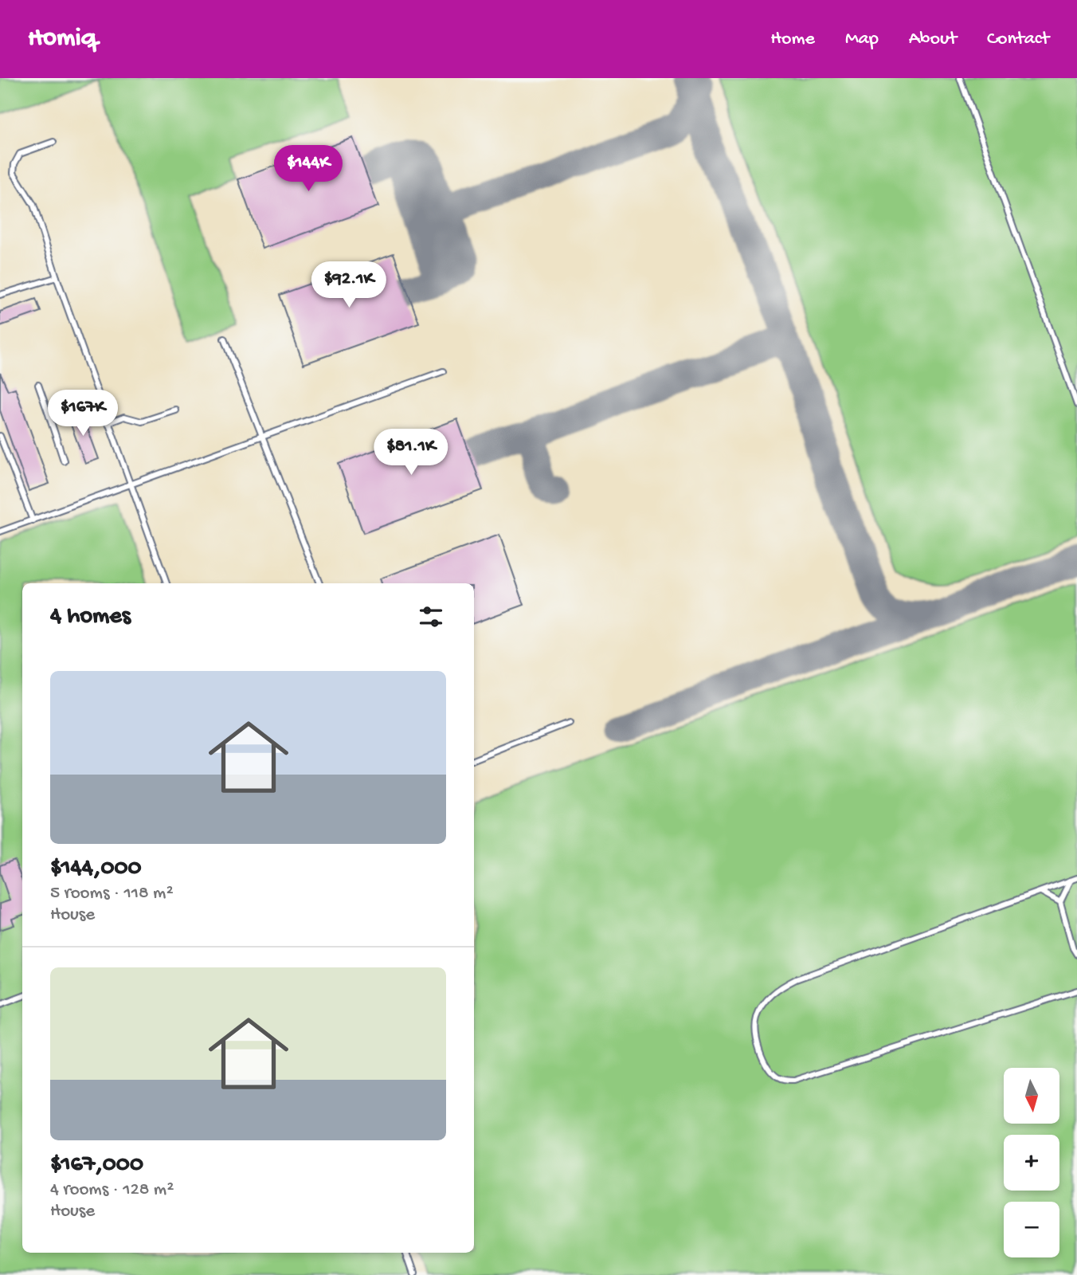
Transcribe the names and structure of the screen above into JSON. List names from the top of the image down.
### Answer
{
  "north": "bottom",
  "page": {
    "header": "Homiq",
    "nav": [
      "Home",
      "Map",
      "About",
      "Contact"
    ],
    "price": [
      "$144K",
      "$92.1K",
      "$167K",
      "$81.1K"
    ],
    "heading": "4 homes",
    "list": [
      {
        "name": "$144,000",
        "note": "5 rooms · 118 m² · House"
      },
      {
        "name": "$167,000",
        "note": "4 rooms · 128 m² · House"
      }
    ],
    "map_buttons": ["+", "−"]
  }
}
